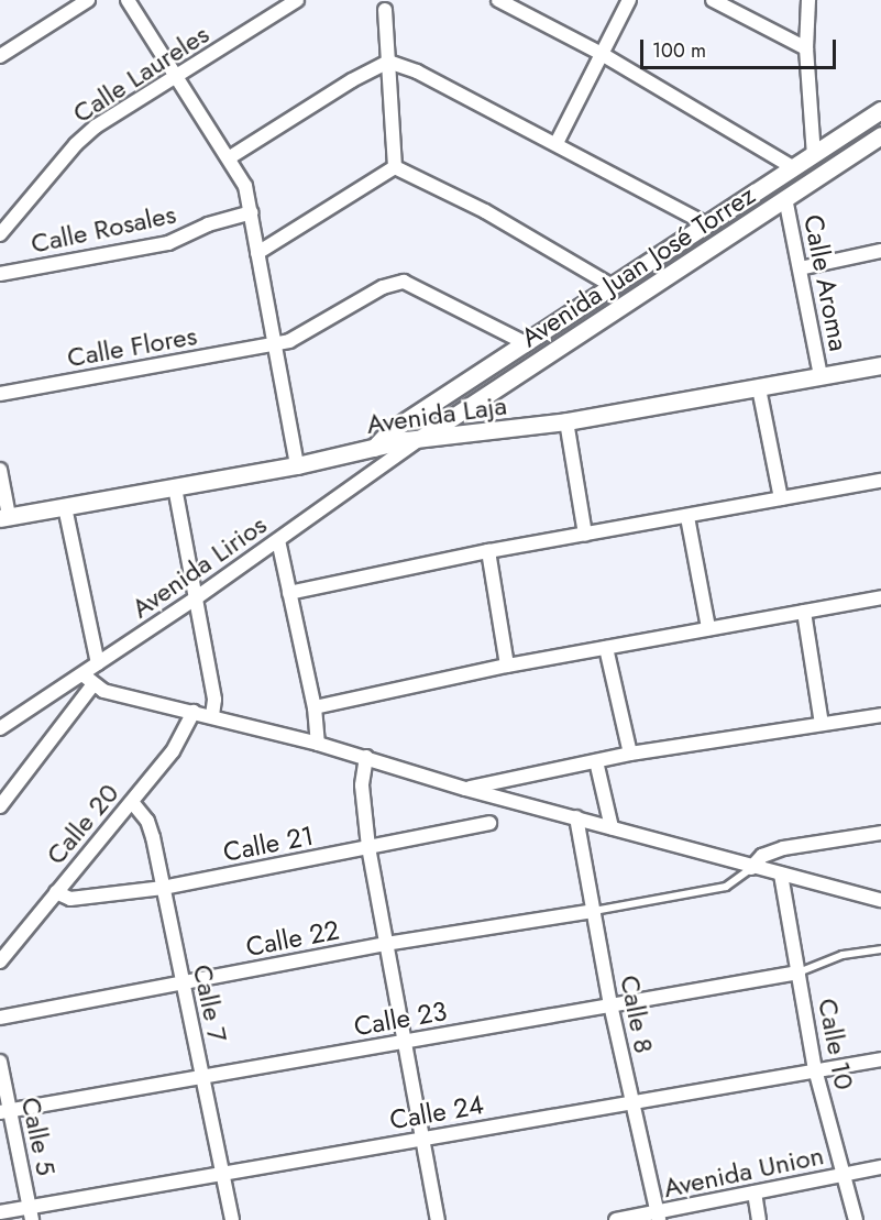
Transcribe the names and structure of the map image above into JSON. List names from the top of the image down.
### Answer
{
  "streets": {
    "street": [
      "Calle Laureles",
      "Calle Rosales",
      "Avenida Juan José Torrez",
      "Calle Aroma",
      "Calle Flores",
      "Avenida Laja",
      "Avenida Lirios",
      "Calle 20",
      "Calle 21",
      "Calle 22",
      "Calle 7",
      "Calle 8",
      "Calle 23",
      "Calle 10",
      "Calle 24",
      "Calle 5",
      "Avenida Union"
    ]
  },
  "crossings": [
    ["Avenida Juan José Torrez", "Calle Aroma"],
    ["Avenida Juan José Torrez", "Avenida Laja"],
    ["Avenida Juan José Torrez", "Avenida Lirios"],
    ["Calle Aroma", "Avenida Laja"],
    ["Avenida Laja", "Avenida Lirios"],
    ["Calle 20", "Calle 21"],
    ["Calle 20", "Calle 7"],
    ["Calle 21", "Calle 7"],
    ["Calle 22", "Calle 7"],
    ["Calle 22", "Calle 8"],
    ["Calle 7", "Calle 23"],
    ["Calle 7", "Calle 24"],
    ["Calle 8", "Calle 23"],
    ["Calle 8", "Calle 24"],
    ["Calle 8", "Avenida Union"],
    ["Calle 23", "Calle 10"],
    ["Calle 23", "Calle 5"],
    ["Calle 10", "Calle 24"],
    ["Calle 10", "Avenida Union"],
    ["Calle 24", "Calle 5"]
  ],
  "scale_bar": "100 m"
}
